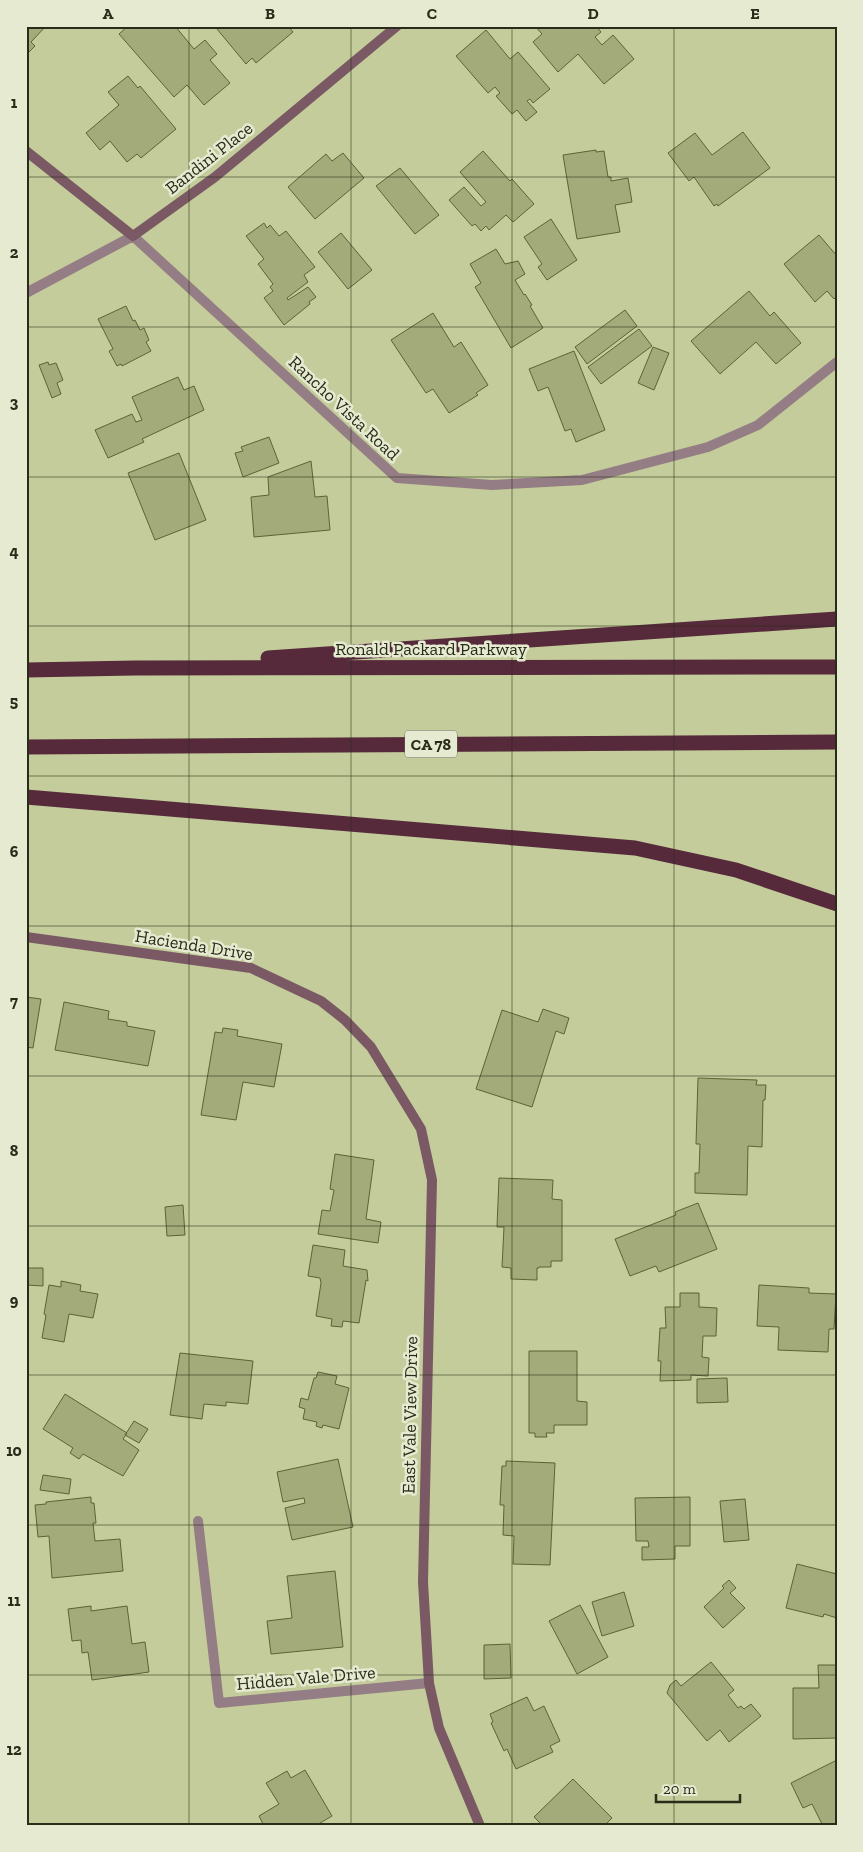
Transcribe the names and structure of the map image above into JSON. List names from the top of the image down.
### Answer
{
  "streets": {
    "highway": ["Ronald Packard Parkway", "CA 78"],
    "street": [
      "Bandini Place",
      "Rancho Vista Road",
      "Hacienda Drive",
      "East Vale View Drive",
      "Hidden Vale Drive"
    ]
  },
  "crossings": [
    ["Bandini Place", "Rancho Vista Road"],
    ["Hacienda Drive", "East Vale View Drive"],
    ["East Vale View Drive", "Hidden Vale Drive"]
  ],
  "scale_bar": "20 m",
  "grid": {
    "columns": [
      "A",
      "B",
      "C",
      "D",
      "E"
    ],
    "rows": [
      "1",
      "2",
      "3",
      "4",
      "5",
      "6",
      "7",
      "8",
      "9",
      "10",
      "11",
      "12"
    ]
  }
}
